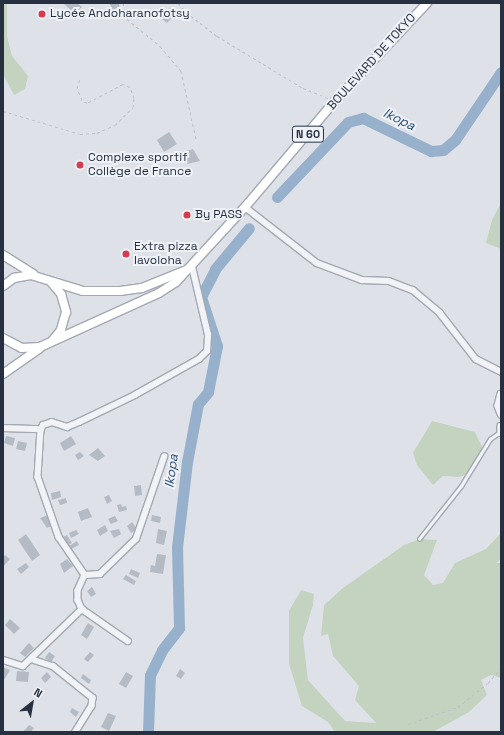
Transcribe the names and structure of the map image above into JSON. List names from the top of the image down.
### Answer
{
  "streets": {
    "main road": ["BOULEVARD DE TOKYO", "N 60"]
  },
  "water": ["Ikopa"],
  "places": [
    "Lycée Andoharanofotsy",
    "Complexe sportif Collège de France",
    "By PASS",
    "Extra pizza Iavoloha"
  ],
  "north": "top right"
}
